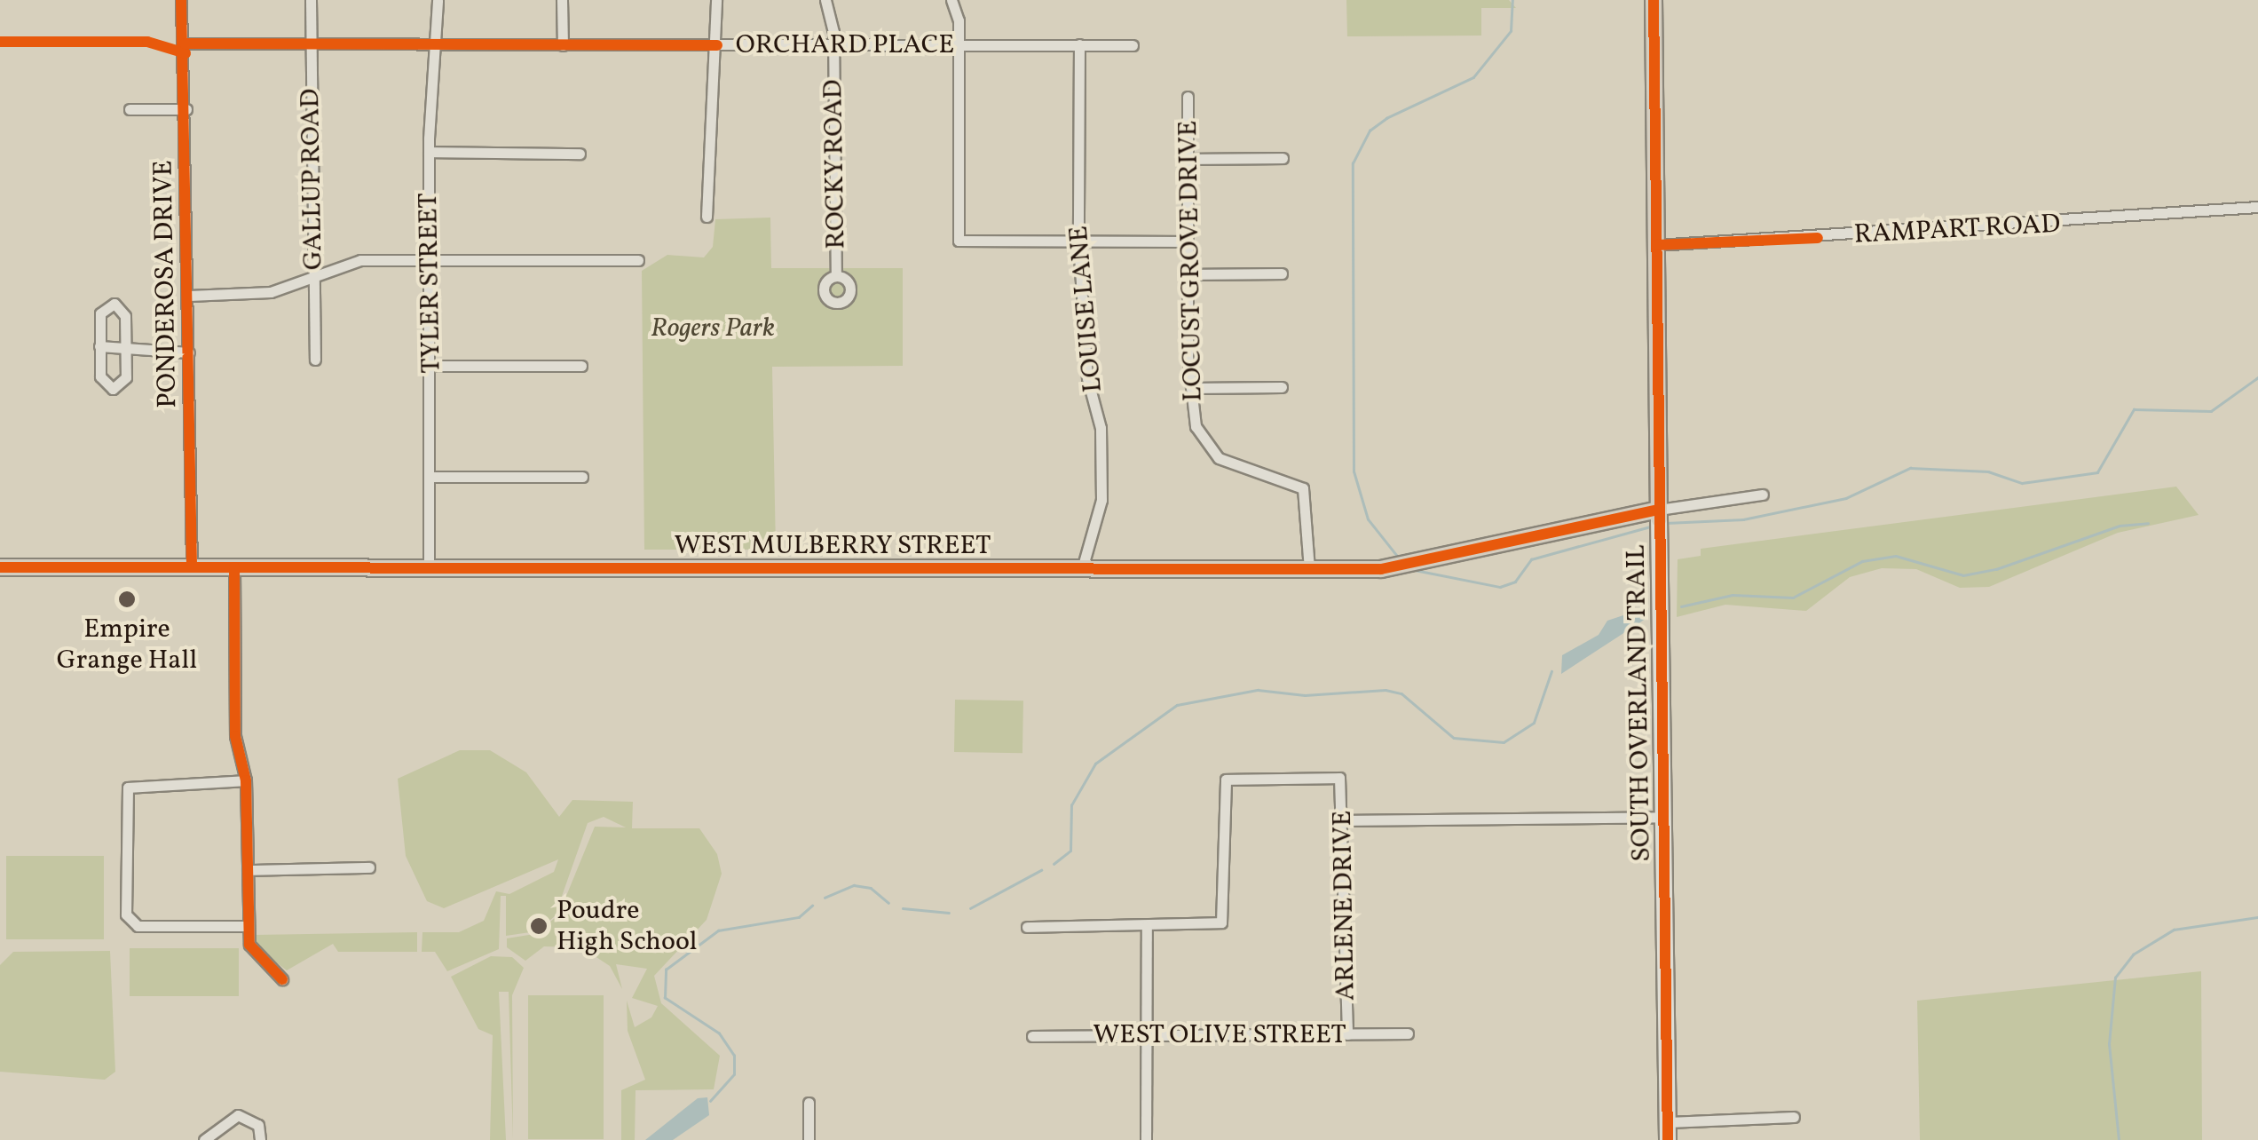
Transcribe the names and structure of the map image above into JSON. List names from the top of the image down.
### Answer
{
  "streets": {
    "main road": ["WEST MULBERRY STREET", "SOUTH OVERLAND TRAIL"],
    "street": [
      "ORCHARD PLACE",
      "ROCKY ROAD",
      "GALLUP ROAD",
      "RAMPART ROAD",
      "LOCUST GROVE DRIVE",
      "TYLER STREET",
      "PONDEROSA DRIVE",
      "LOUISE LANE",
      "ARLENE DRIVE",
      "WEST OLIVE STREET"
    ]
  },
  "crossings": [
    ["ORCHARD PLACE", "ROCKY ROAD"],
    ["ORCHARD PLACE", "GALLUP ROAD"],
    ["ORCHARD PLACE", "TYLER STREET"],
    ["ORCHARD PLACE", "PONDEROSA DRIVE"],
    ["ORCHARD PLACE", "LOUISE LANE"],
    ["RAMPART ROAD", "SOUTH OVERLAND TRAIL"],
    ["LOCUST GROVE DRIVE", "WEST MULBERRY STREET"],
    ["TYLER STREET", "WEST MULBERRY STREET"],
    ["PONDEROSA DRIVE", "WEST MULBERRY STREET"],
    ["LOUISE LANE", "WEST MULBERRY STREET"],
    ["WEST MULBERRY STREET", "SOUTH OVERLAND TRAIL"],
    ["ARLENE DRIVE", "WEST OLIVE STREET"]
  ],
  "parks": ["Rogers Park"],
  "places": ["Empire Grange Hall", "Poudre High School"]
}
